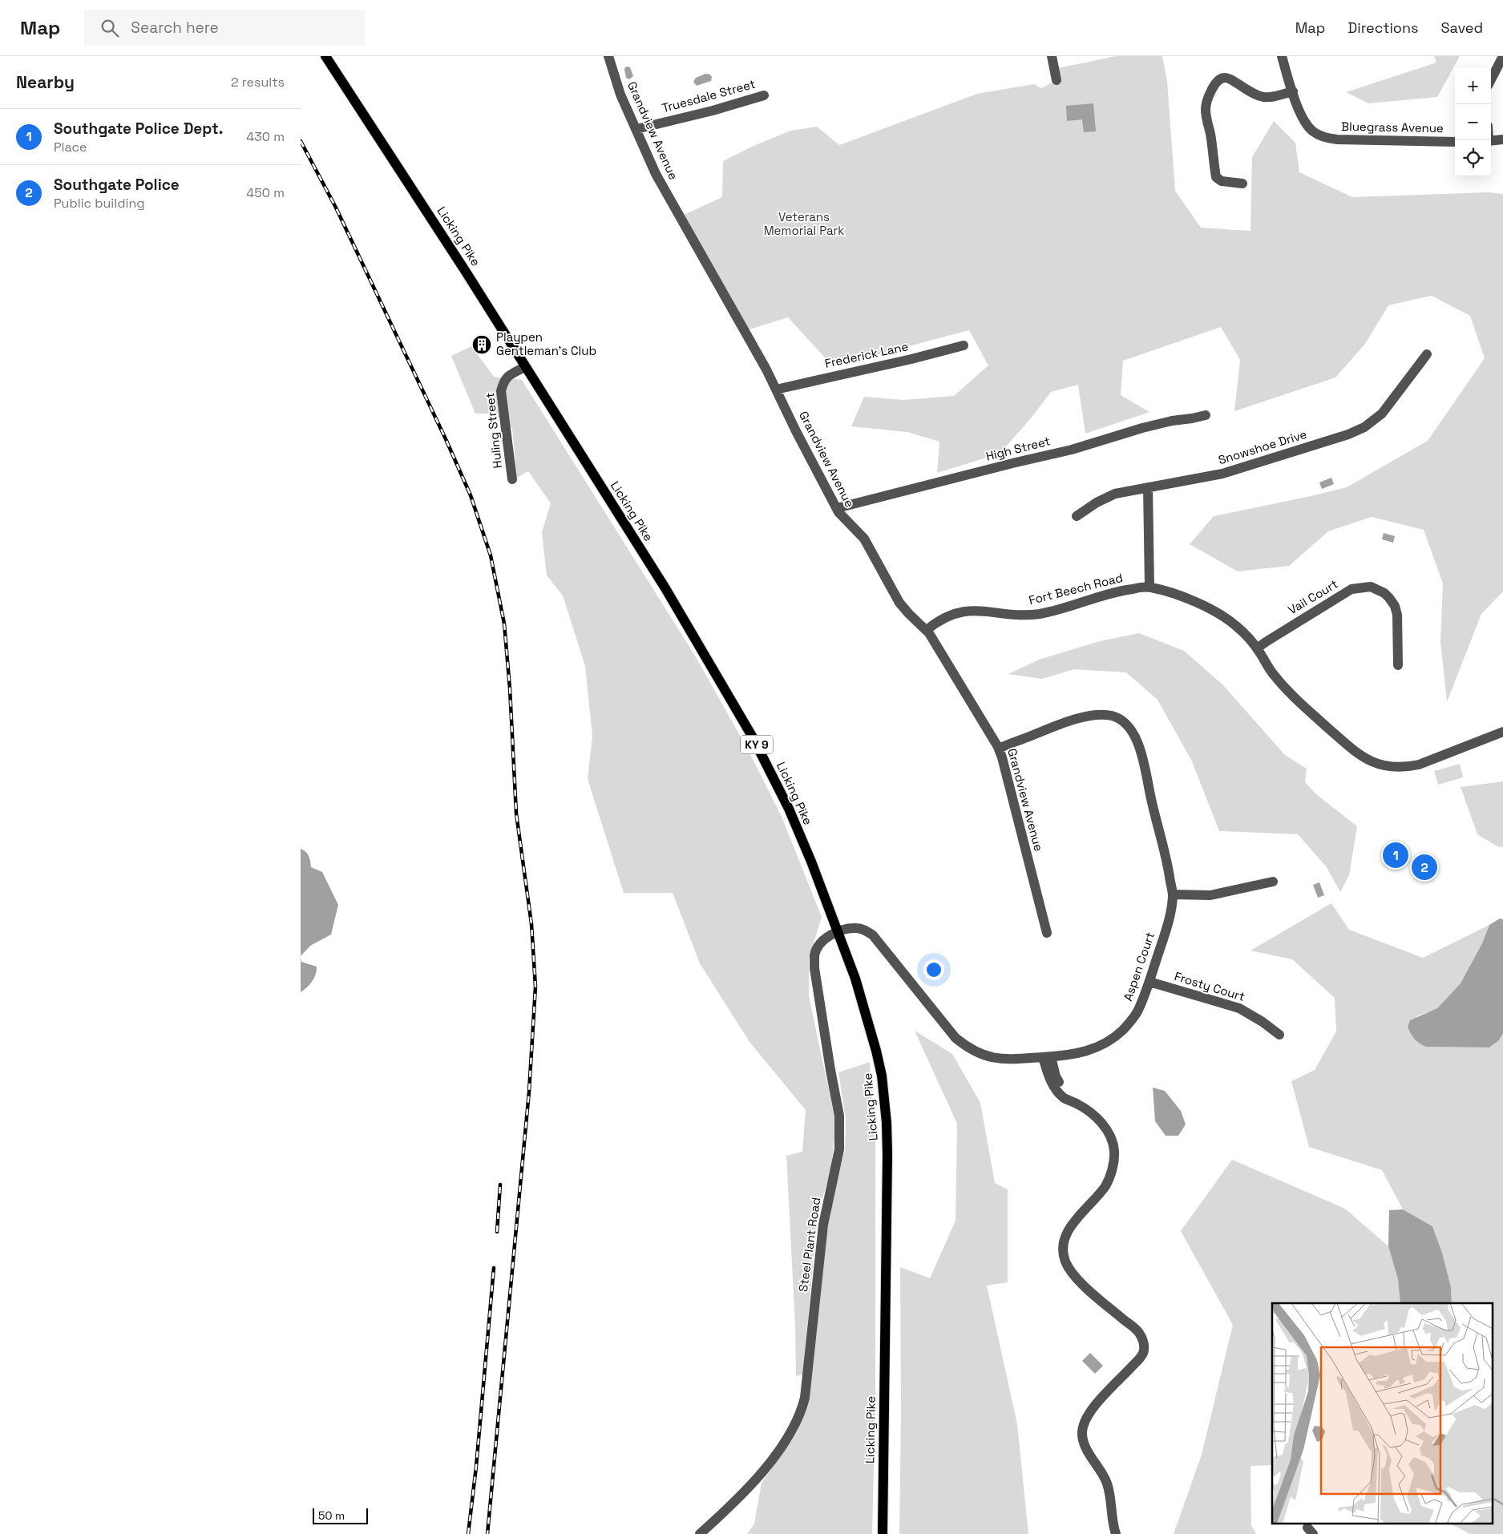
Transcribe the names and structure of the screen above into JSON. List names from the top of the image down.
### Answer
{
  "streets": {
    "main road": ["Licking Pike", "KY 9"],
    "street": [
      "Truesdale Street",
      "Bluegrass Avenue",
      "Grandview Avenue",
      "Frederick Lane",
      "Huling Street",
      "Snowshoe Drive",
      "High Street",
      "Fort Beech Road",
      "Vail Court",
      "Aspen Court",
      "Frosty Court",
      "Steel Plant Road"
    ]
  },
  "crossings": [
    ["Truesdale Street", "Grandview Avenue"],
    ["Grandview Avenue", "Frederick Lane"],
    ["Grandview Avenue", "High Street"],
    ["Grandview Avenue", "Fort Beech Road"],
    ["Grandview Avenue", "Aspen Court"],
    ["Licking Pike", "Huling Street"],
    ["Licking Pike", "Aspen Court"],
    ["Licking Pike", "Steel Plant Road"],
    ["Fort Beech Road", "Vail Court"],
    ["Aspen Court", "Frosty Court"],
    ["Aspen Court", "Steel Plant Road"]
  ],
  "parks": ["Veterans Memorial Park"],
  "places": {
    "building": ["Playpen Gentleman's Club"]
  },
  "scale_bar": "50 m",
  "page": {
    "header": "Map",
    "search": "Search here",
    "nav": ["Map", "Directions", "Saved"],
    "heading": ["Nearby", "2 results"],
    "map_buttons": ["+", "−"],
    "list": [
      {
        "mark": "1",
        "name": "Southgate Police Dept.",
        "note": "Place",
        "value": "430 m"
      },
      {
        "mark": "2",
        "name": "Southgate Police",
        "note": "Public building",
        "value": "450 m"
      }
    ],
    "pins": ["1", "2"],
    "scale": "50 m"
  }
}
